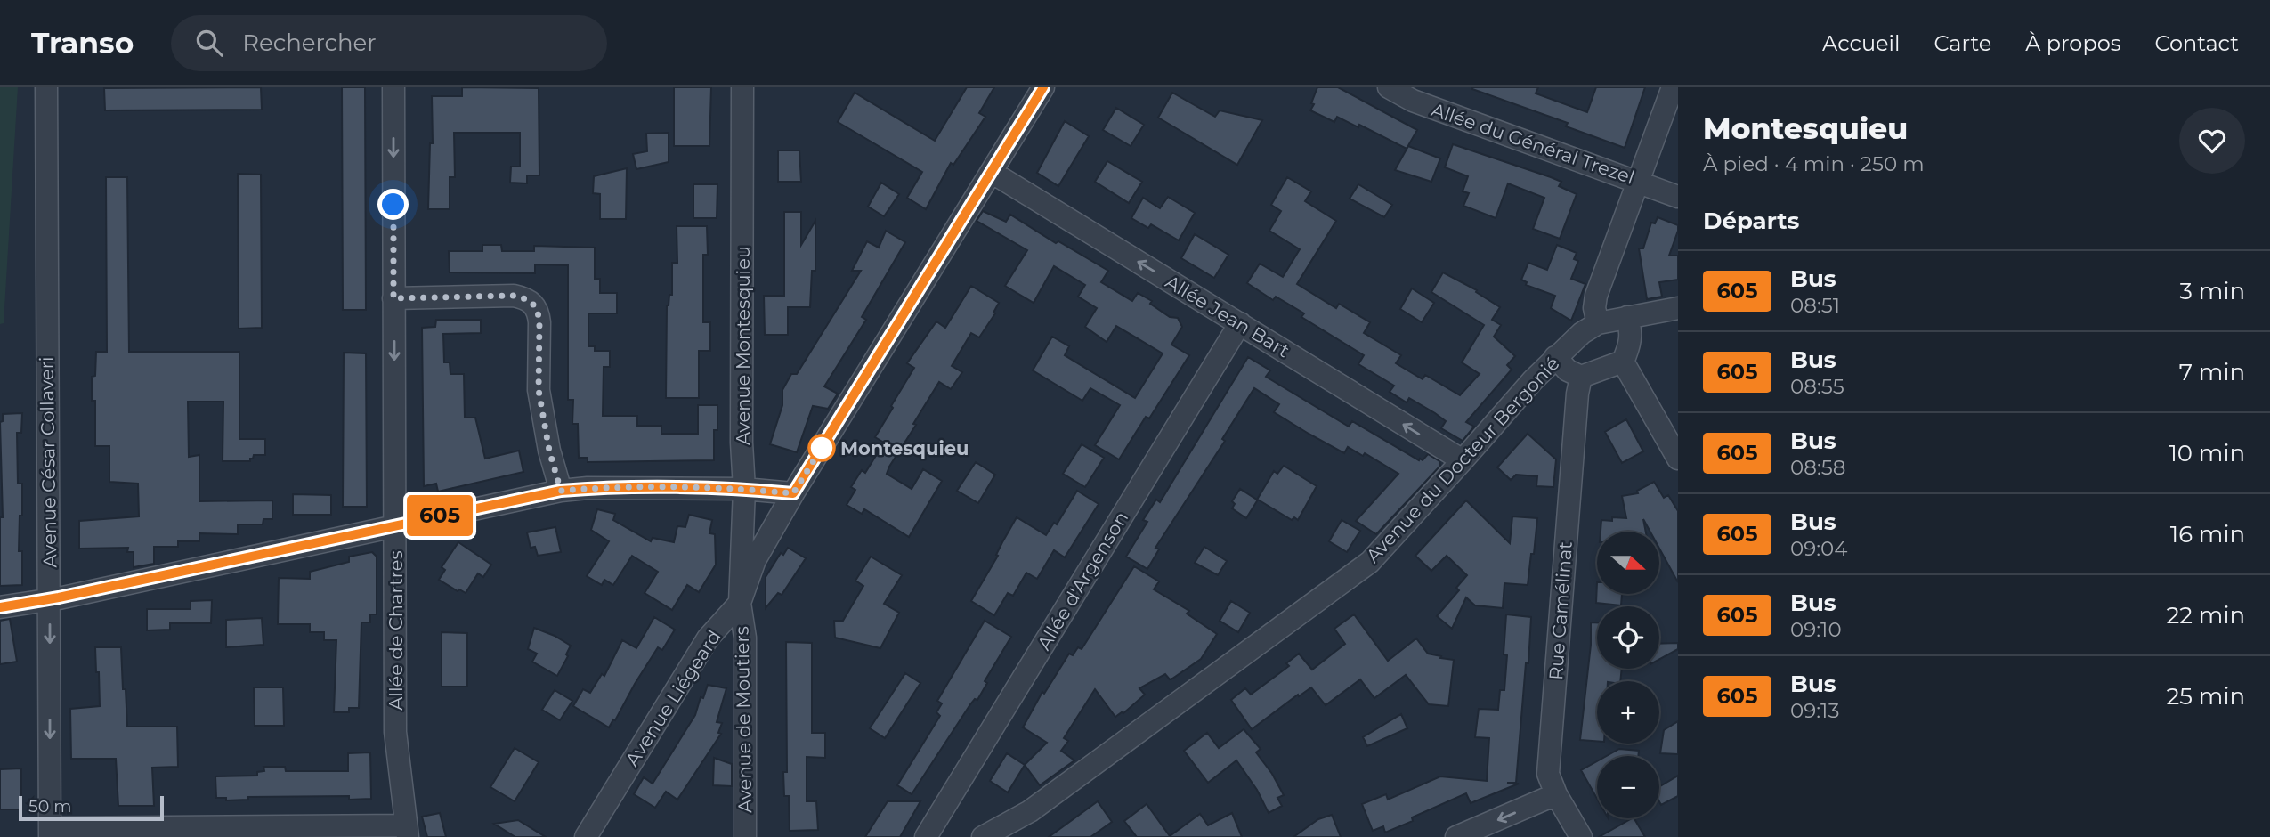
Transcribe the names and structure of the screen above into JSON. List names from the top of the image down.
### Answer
{
  "streets": {
    "street": [
      "Allée du Général Trezel",
      "Allée Jean Bart",
      "Avenue Montesquieu",
      "Avenue du Docteur Bergonié",
      "Avenue César Collaveri",
      "Allée d'Argenson",
      "Rue Camélinat",
      "Allée de Chartres",
      "Avenue Liégeard",
      "Avenue de Moutiers"
    ]
  },
  "crossings": [
    ["Allée Jean Bart", "Avenue du Docteur Bergonié"],
    ["Allée Jean Bart", "Allée d'Argenson"],
    ["Allée Jean Bart", "Avenue Liégeard"],
    ["Avenue Montesquieu", "Avenue Liégeard"],
    ["Avenue Montesquieu", "Avenue de Moutiers"],
    ["Avenue Liégeard", "Avenue de Moutiers"]
  ],
  "one_way": ["Allée Jean Bart", "Allée de Chartres"],
  "places": ["Montesquieu"],
  "lines": ["bus line 605"],
  "scale_bar": "50 m",
  "north": "right",
  "page": {
    "header": "Transo",
    "search": "Rechercher",
    "nav": [
      "Accueil",
      "Carte",
      "À propos",
      "Contact"
    ],
    "on_map": "605",
    "heading": [
      ["Montesquieu", "À pied · 4 min · 250 m"],
      "Départs"
    ],
    "list": [
      {
        "mark": "605",
        "name": "Bus",
        "note": "08:51",
        "value": "3 min"
      },
      {
        "mark": "605",
        "name": "Bus",
        "note": "08:55",
        "value": "7 min"
      },
      {
        "mark": "605",
        "name": "Bus",
        "note": "08:58",
        "value": "10 min"
      },
      {
        "mark": "605",
        "name": "Bus",
        "note": "09:04",
        "value": "16 min"
      },
      {
        "mark": "605",
        "name": "Bus",
        "note": "09:10",
        "value": "22 min"
      },
      {
        "mark": "605",
        "name": "Bus",
        "note": "09:13",
        "value": "25 min"
      }
    ],
    "map_buttons": ["+", "−"],
    "scale": "50 m"
  }
}
